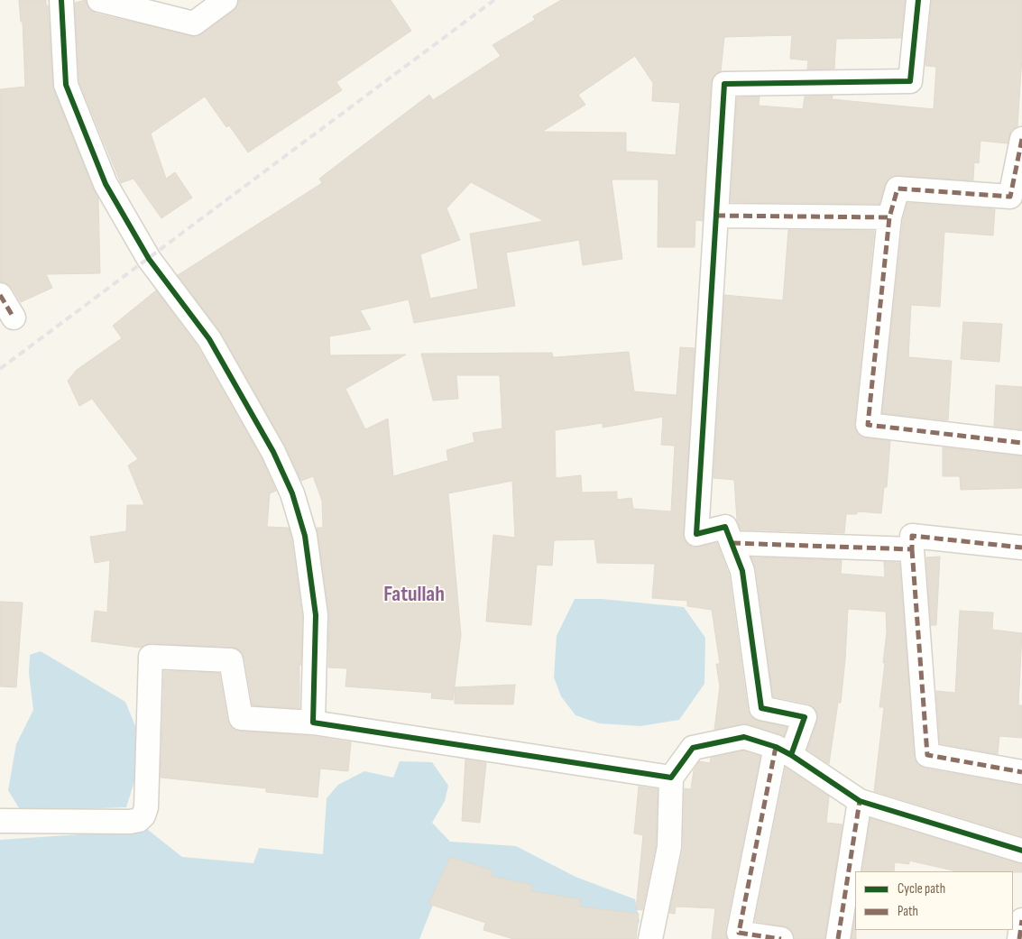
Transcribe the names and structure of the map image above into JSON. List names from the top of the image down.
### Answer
{
  "districts": ["Fatullah"],
  "legend": ["Cycle path", "Path"]
}
